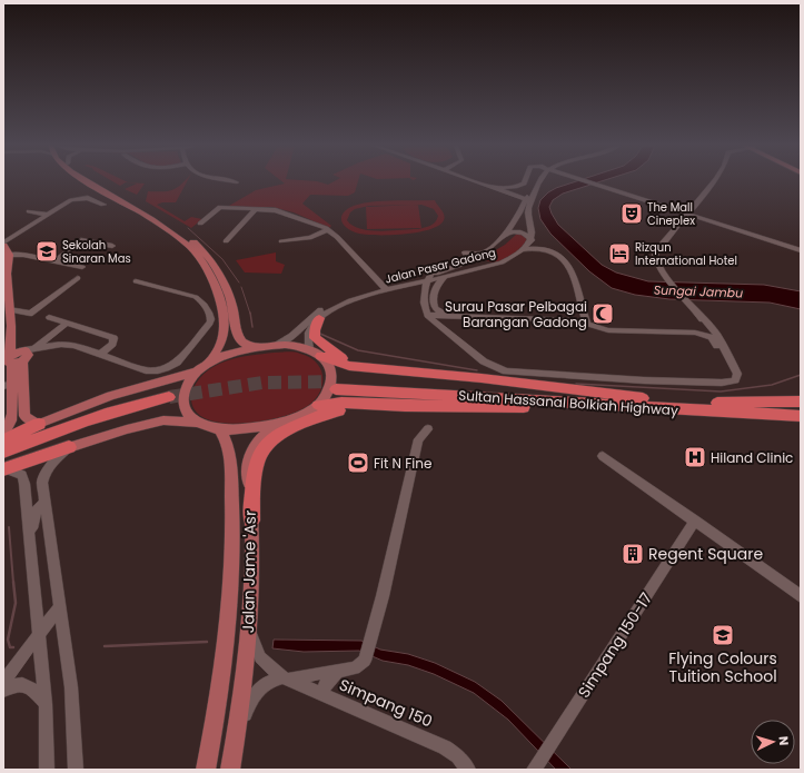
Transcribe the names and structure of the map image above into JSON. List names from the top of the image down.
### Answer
{
  "streets": {
    "highway": ["Sultan Hassanal Bolkiah Highway"],
    "main road": ["Jalan Jame 'Asr"],
    "street": ["Jalan Pasar Gadong", "Simpang 150-17", "Simpang 150"]
  },
  "crossings": [
    ["Jalan Jame 'Asr", "Simpang 150"]
  ],
  "water": ["Sungai Jambu"],
  "places": {
    "theatre": ["The Mall Cineplex"],
    "school or university": ["Sekolah Sinaran Mas", "Flying Colours Tuition School"],
    "hotel": ["Rizqun International Hotel"],
    "mosque": ["Surau Pasar Pelbagai Barangan Gadong"],
    "hospital": ["Hiland Clinic"],
    "sports": ["Fit N Fine"],
    "building": ["Regent Square"]
  },
  "north": "right"
}
